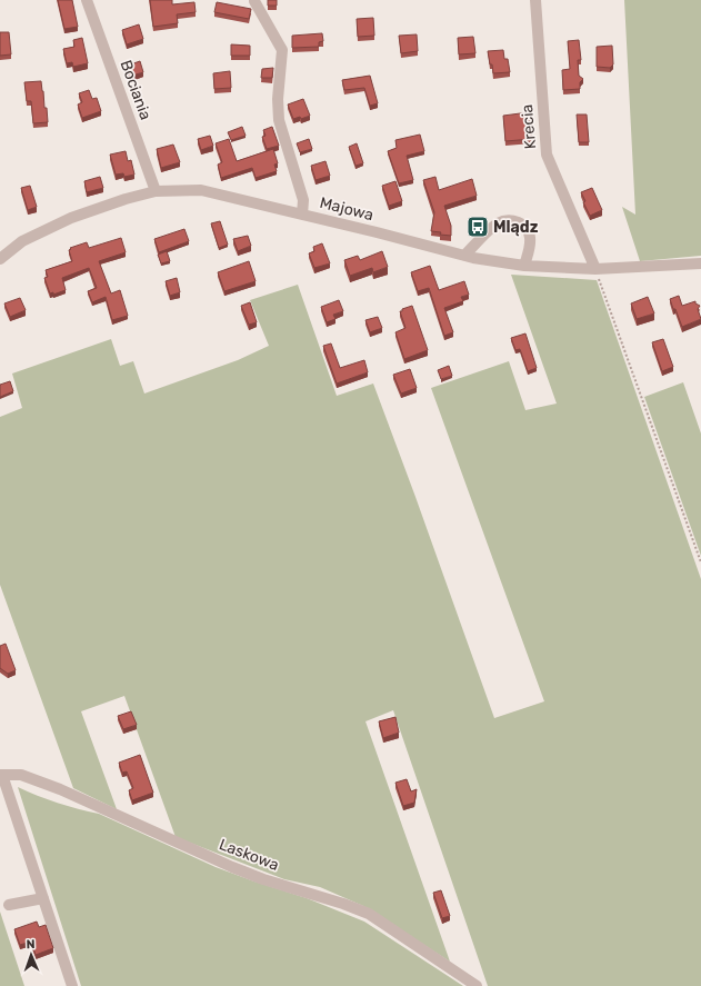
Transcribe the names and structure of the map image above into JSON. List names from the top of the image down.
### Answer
{
  "streets": {
    "street": [
      "Bociania",
      "Krecia",
      "Majowa",
      "Laskowa"
    ]
  },
  "crossings": [
    ["Bociania", "Majowa"],
    ["Krecia", "Majowa"]
  ],
  "places": {
    "bus stop": ["Mlądz"]
  },
  "north": "top"
}
